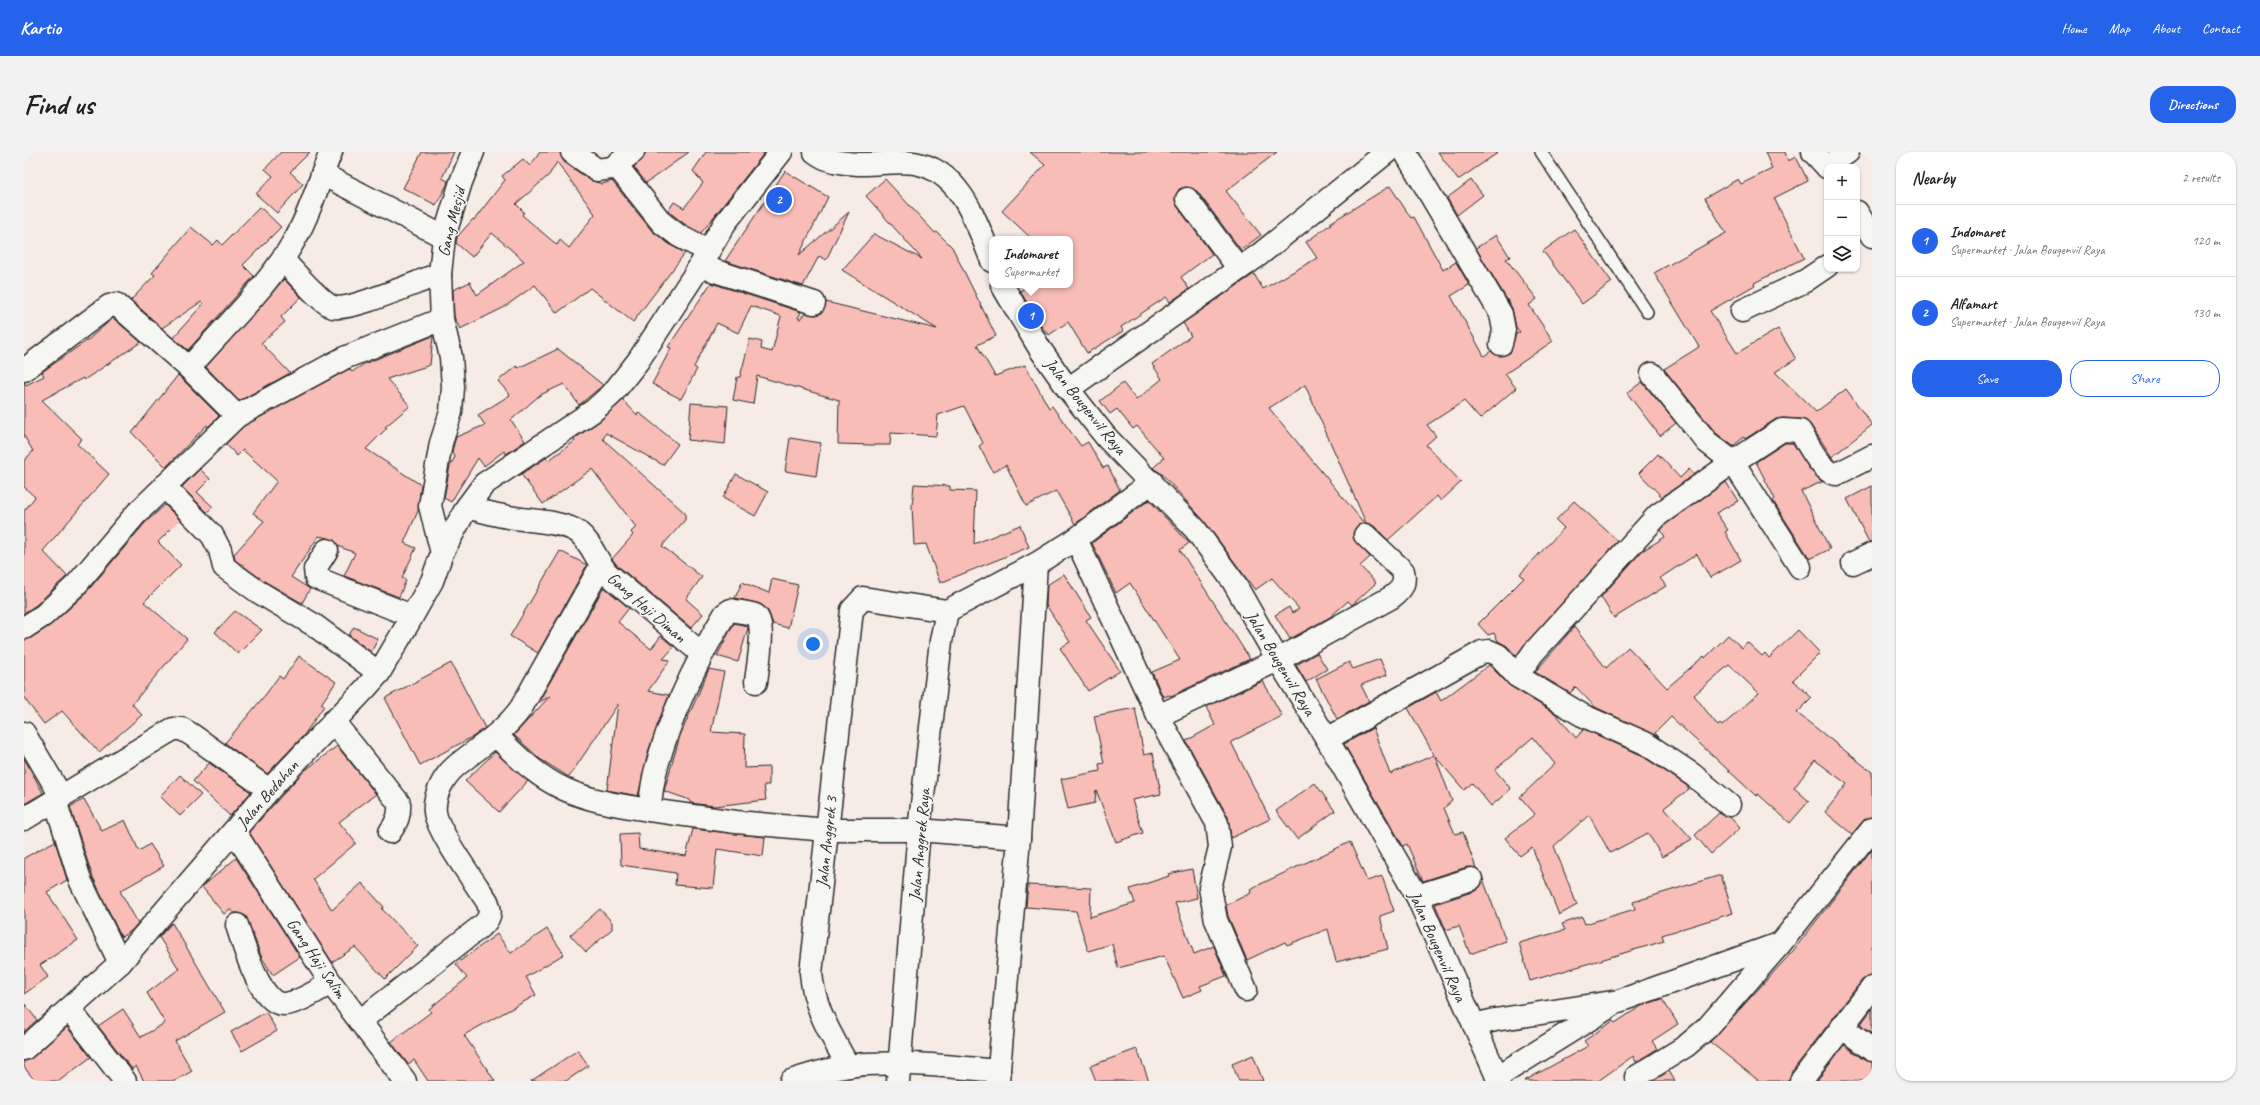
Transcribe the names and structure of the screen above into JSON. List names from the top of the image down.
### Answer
{
  "streets": {
    "street": [
      "Gang Mesjid",
      "Jalan Bougenvil Raya",
      "Gang Haji Diman",
      "Jalan Bedahan",
      "Jalan Anggrek 3",
      "Jalan Anggrek Raya",
      "Gang Haji Salim"
    ]
  },
  "crossings": [
    ["Gang Mesjid", "Jalan Bedahan"],
    ["Gang Haji Diman", "Jalan Bedahan"],
    ["Jalan Bedahan", "Gang Haji Salim"],
    ["Jalan Anggrek 3", "Jalan Anggrek Raya"]
  ],
  "page": {
    "header": "Kartio",
    "nav": [
      "Home",
      "Map",
      "About",
      "Contact"
    ],
    "buttons": [
      "Directions",
      ["Save", "Share"]
    ],
    "title": "Find us",
    "heading": ["Nearby", "2 results"],
    "map_buttons": ["+", "−"],
    "pins": ["2", "1"],
    "list": [
      {
        "mark": "1",
        "name": "Indomaret",
        "note": "Supermarket · Jalan Bougenvil Raya",
        "value": "120 m"
      },
      {
        "mark": "2",
        "name": "Alfamart",
        "note": "Supermarket · Jalan Bougenvil Raya",
        "value": "130 m"
      }
    ],
    "popup": ["Indomaret", "Supermarket"]
  }
}
